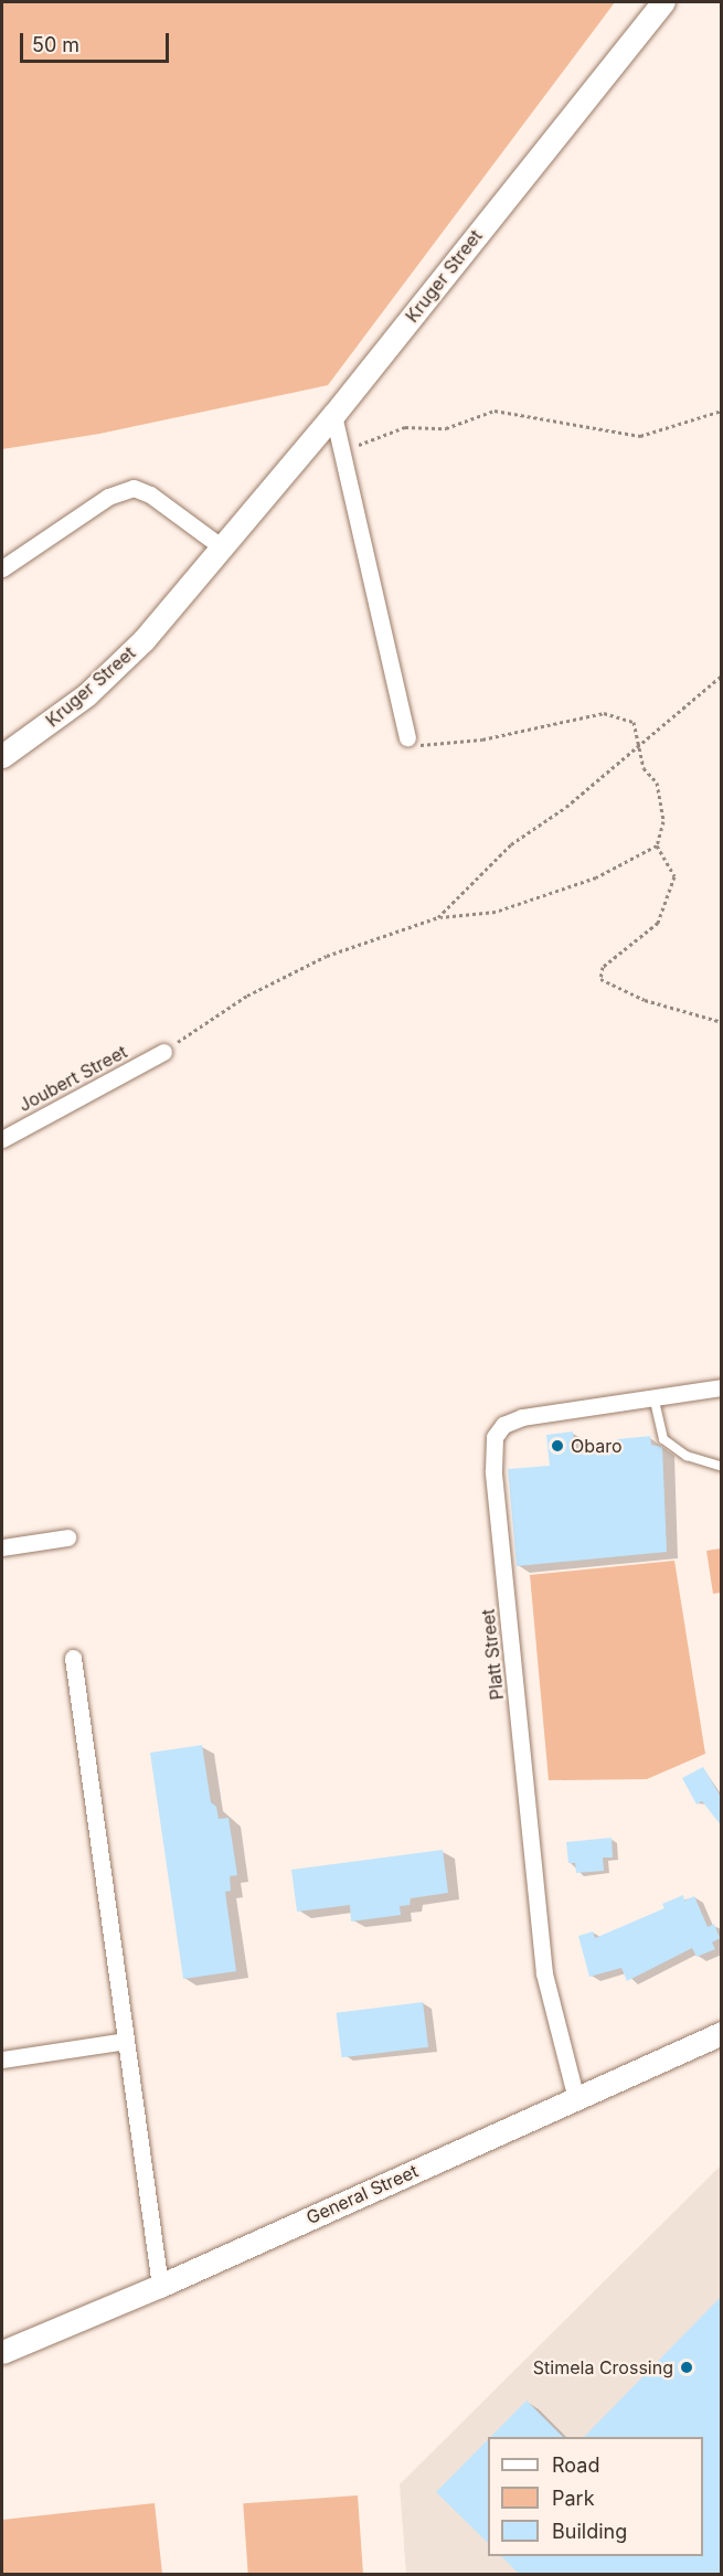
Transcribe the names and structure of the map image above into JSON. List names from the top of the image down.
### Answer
{
  "streets": {
    "street": [
      "Kruger Street",
      "Joubert Street",
      "Platt Street",
      "General Street"
    ]
  },
  "crossings": [
    ["Platt Street", "General Street"]
  ],
  "places": ["Obaro", "Stimela Crossing"],
  "legend": ["Road", "Park", "Building"],
  "scale_bar": "50 m"
}
